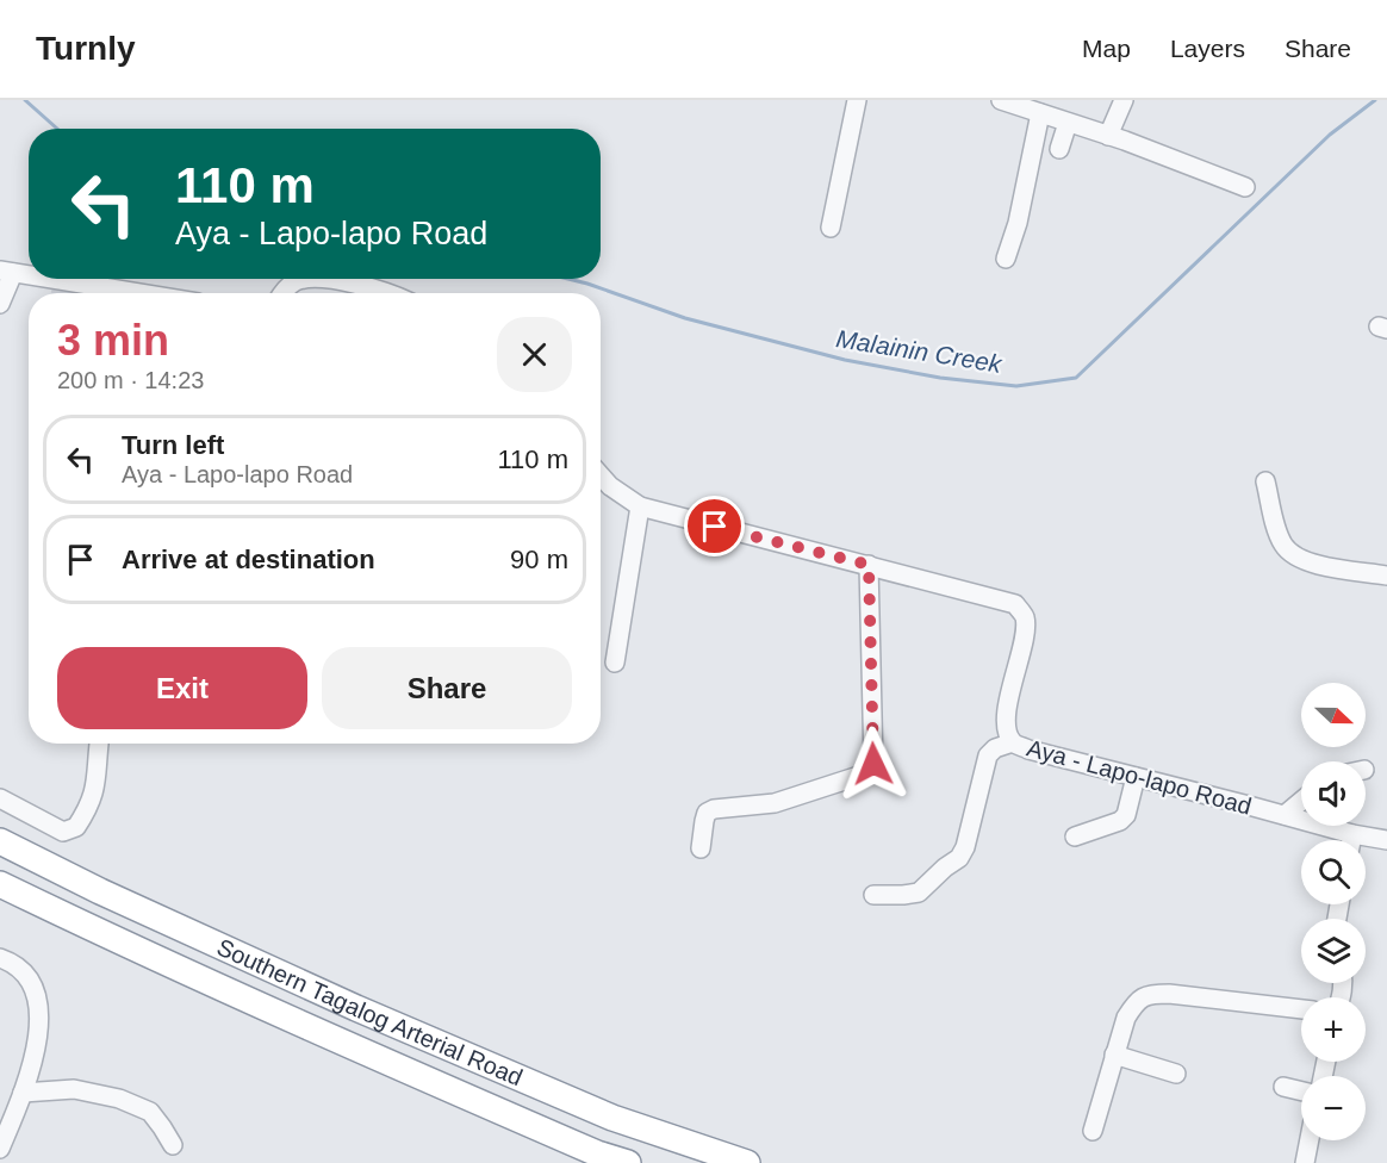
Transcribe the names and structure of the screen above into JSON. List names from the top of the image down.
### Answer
{
  "streets": {
    "highway": ["Southern Tagalog Arterial Road"],
    "street": ["Aya - Lapo-lapo Road"]
  },
  "water": ["Malainin Creek"],
  "north": "right",
  "page": {
    "header": "Turnly",
    "nav": ["Map", "Layers", "Share"],
    "turn": ["110 m", "Aya - Lapo-lapo Road"],
    "heading": ["3 min", "200 m · 14:23"],
    "list": [
      {
        "name": "Turn left",
        "note": "Aya - Lapo-lapo Road",
        "value": "110 m"
      },
      {
        "name": "Arrive at destination",
        "value": "90 m"
      }
    ],
    "buttons": ["Exit", "Share"],
    "map_buttons": ["+", "−"]
  }
}
